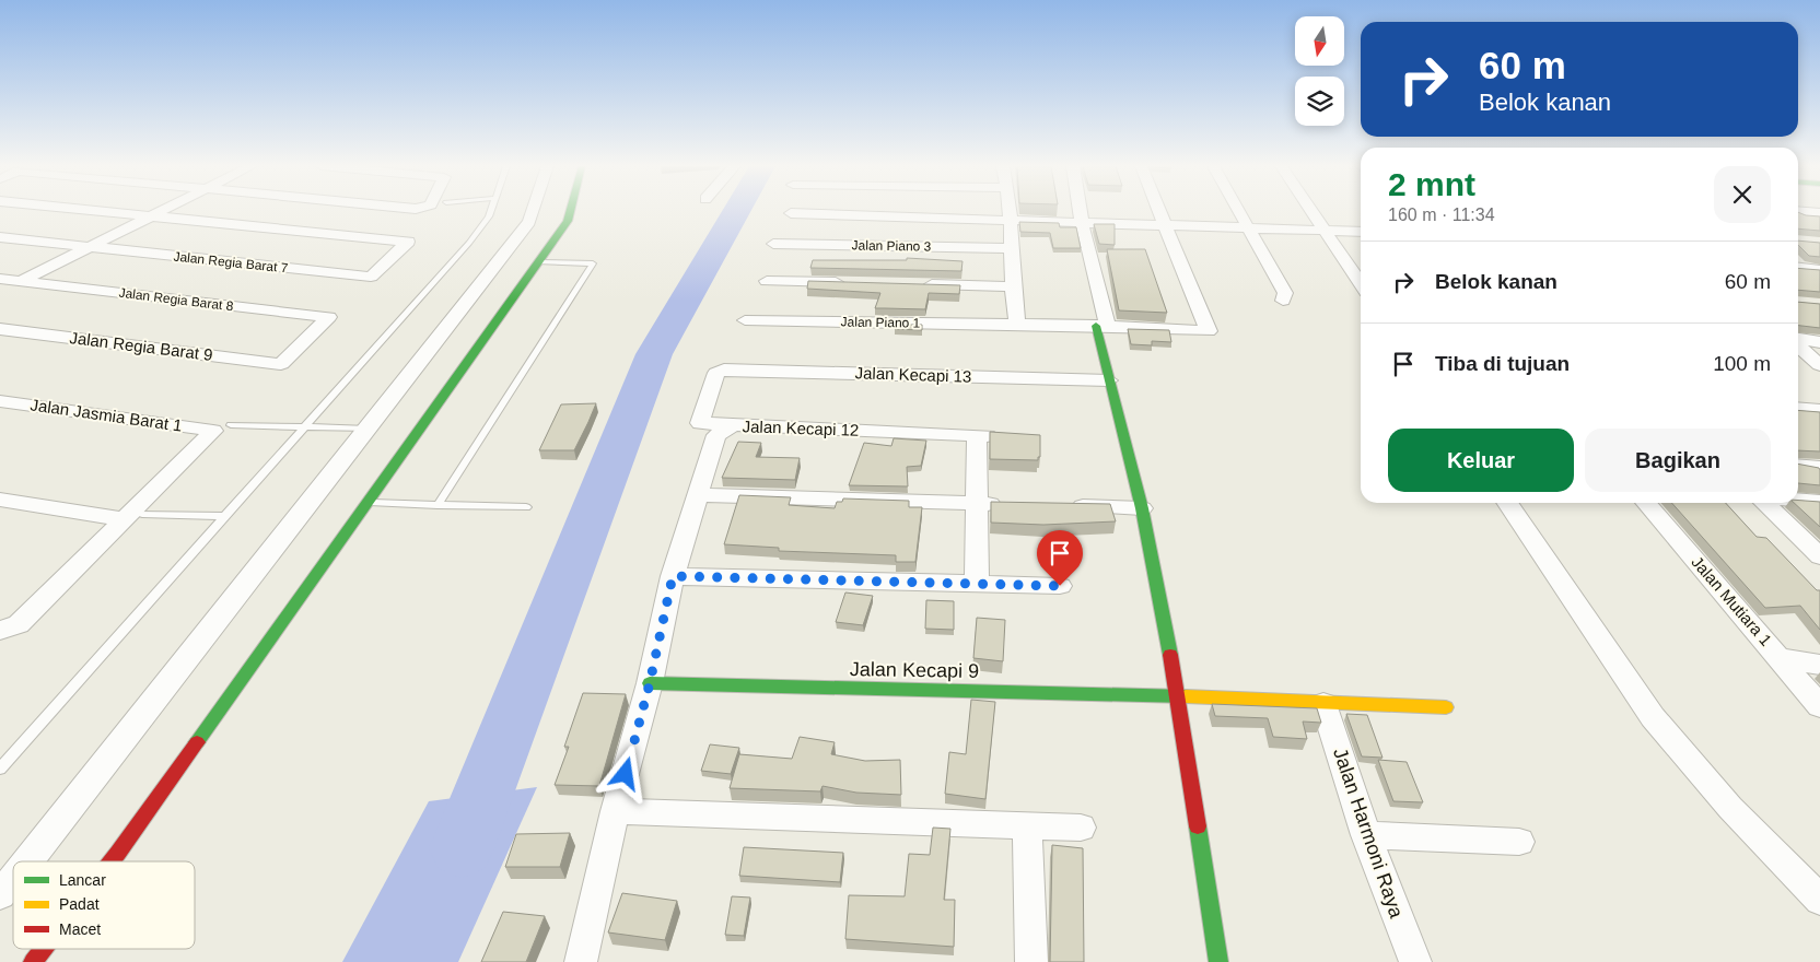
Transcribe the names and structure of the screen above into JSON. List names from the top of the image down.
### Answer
{
  "streets": {
    "street": [
      "Jalan Piano 3",
      "Jalan Regia Barat 7",
      "Jalan Regia Barat 8",
      "Jalan Piano 1",
      "Jalan Regia Barat 9",
      "Jalan Kecapi 13",
      "Jalan Jasmia Barat 1",
      "Jalan Kecapi 12",
      "Jalan Mutiara 1",
      "Jalan Kecapi 9",
      "Jalan Harmoni Raya"
    ]
  },
  "crossings": [
    ["Jalan Regia Barat 8", "Jalan Regia Barat 9"],
    ["Jalan Kecapi 13", "Jalan Kecapi 12"],
    ["Jalan Kecapi 12", "Jalan Kecapi 9"],
    ["Jalan Kecapi 9", "Jalan Harmoni Raya"]
  ],
  "legend": ["Lancar", "Padat", "Macet"],
  "north": "bottom",
  "page": {
    "turn": ["60 m", "Belok kanan"],
    "heading": ["2 mnt", "160 m · 11:34"],
    "list": [
      {
        "name": "Belok kanan",
        "value": "60 m"
      },
      {
        "name": "Tiba di tujuan",
        "value": "100 m"
      }
    ],
    "buttons": ["Keluar", "Bagikan"]
  }
}
